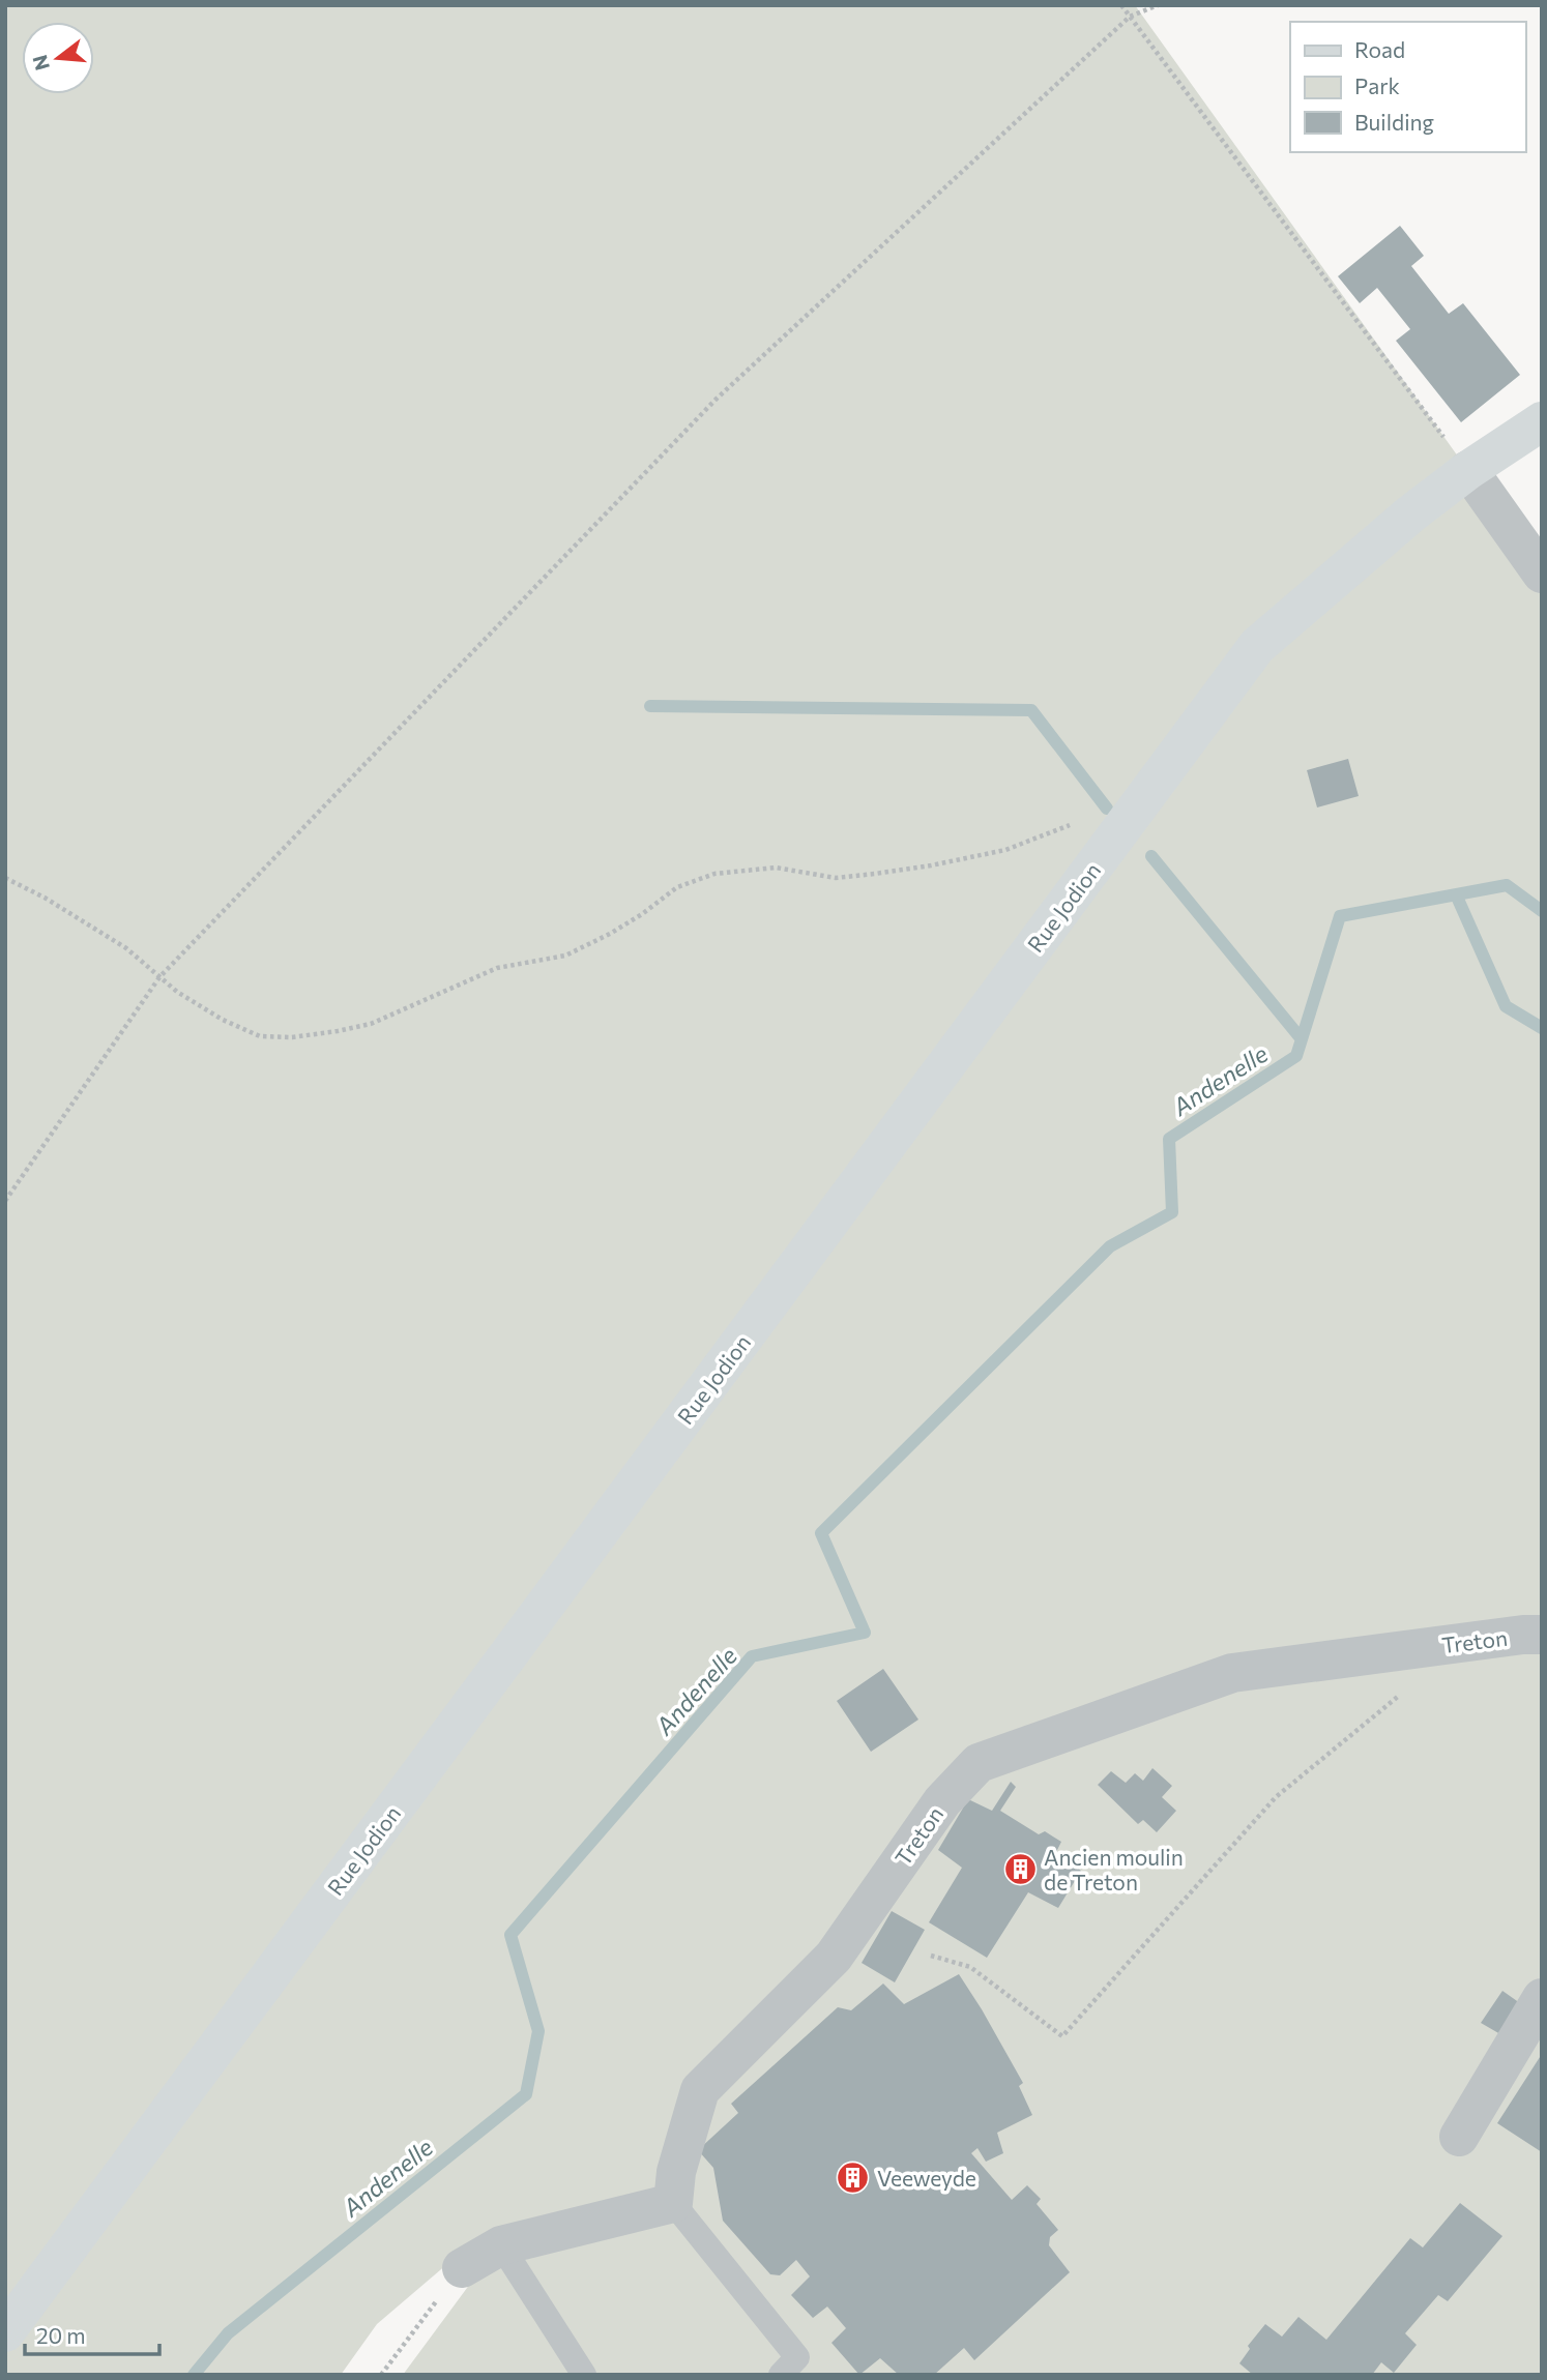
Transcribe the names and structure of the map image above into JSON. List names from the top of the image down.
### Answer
{
  "streets": {
    "street": ["Rue Jodion", "Treton"]
  },
  "water": ["Andenelle"],
  "places": {
    "building": ["Ancien moulin de Treton", "Veeweyde"]
  },
  "legend": ["Road", "Park", "Building"],
  "scale_bar": "20 m",
  "north": "left"
}
